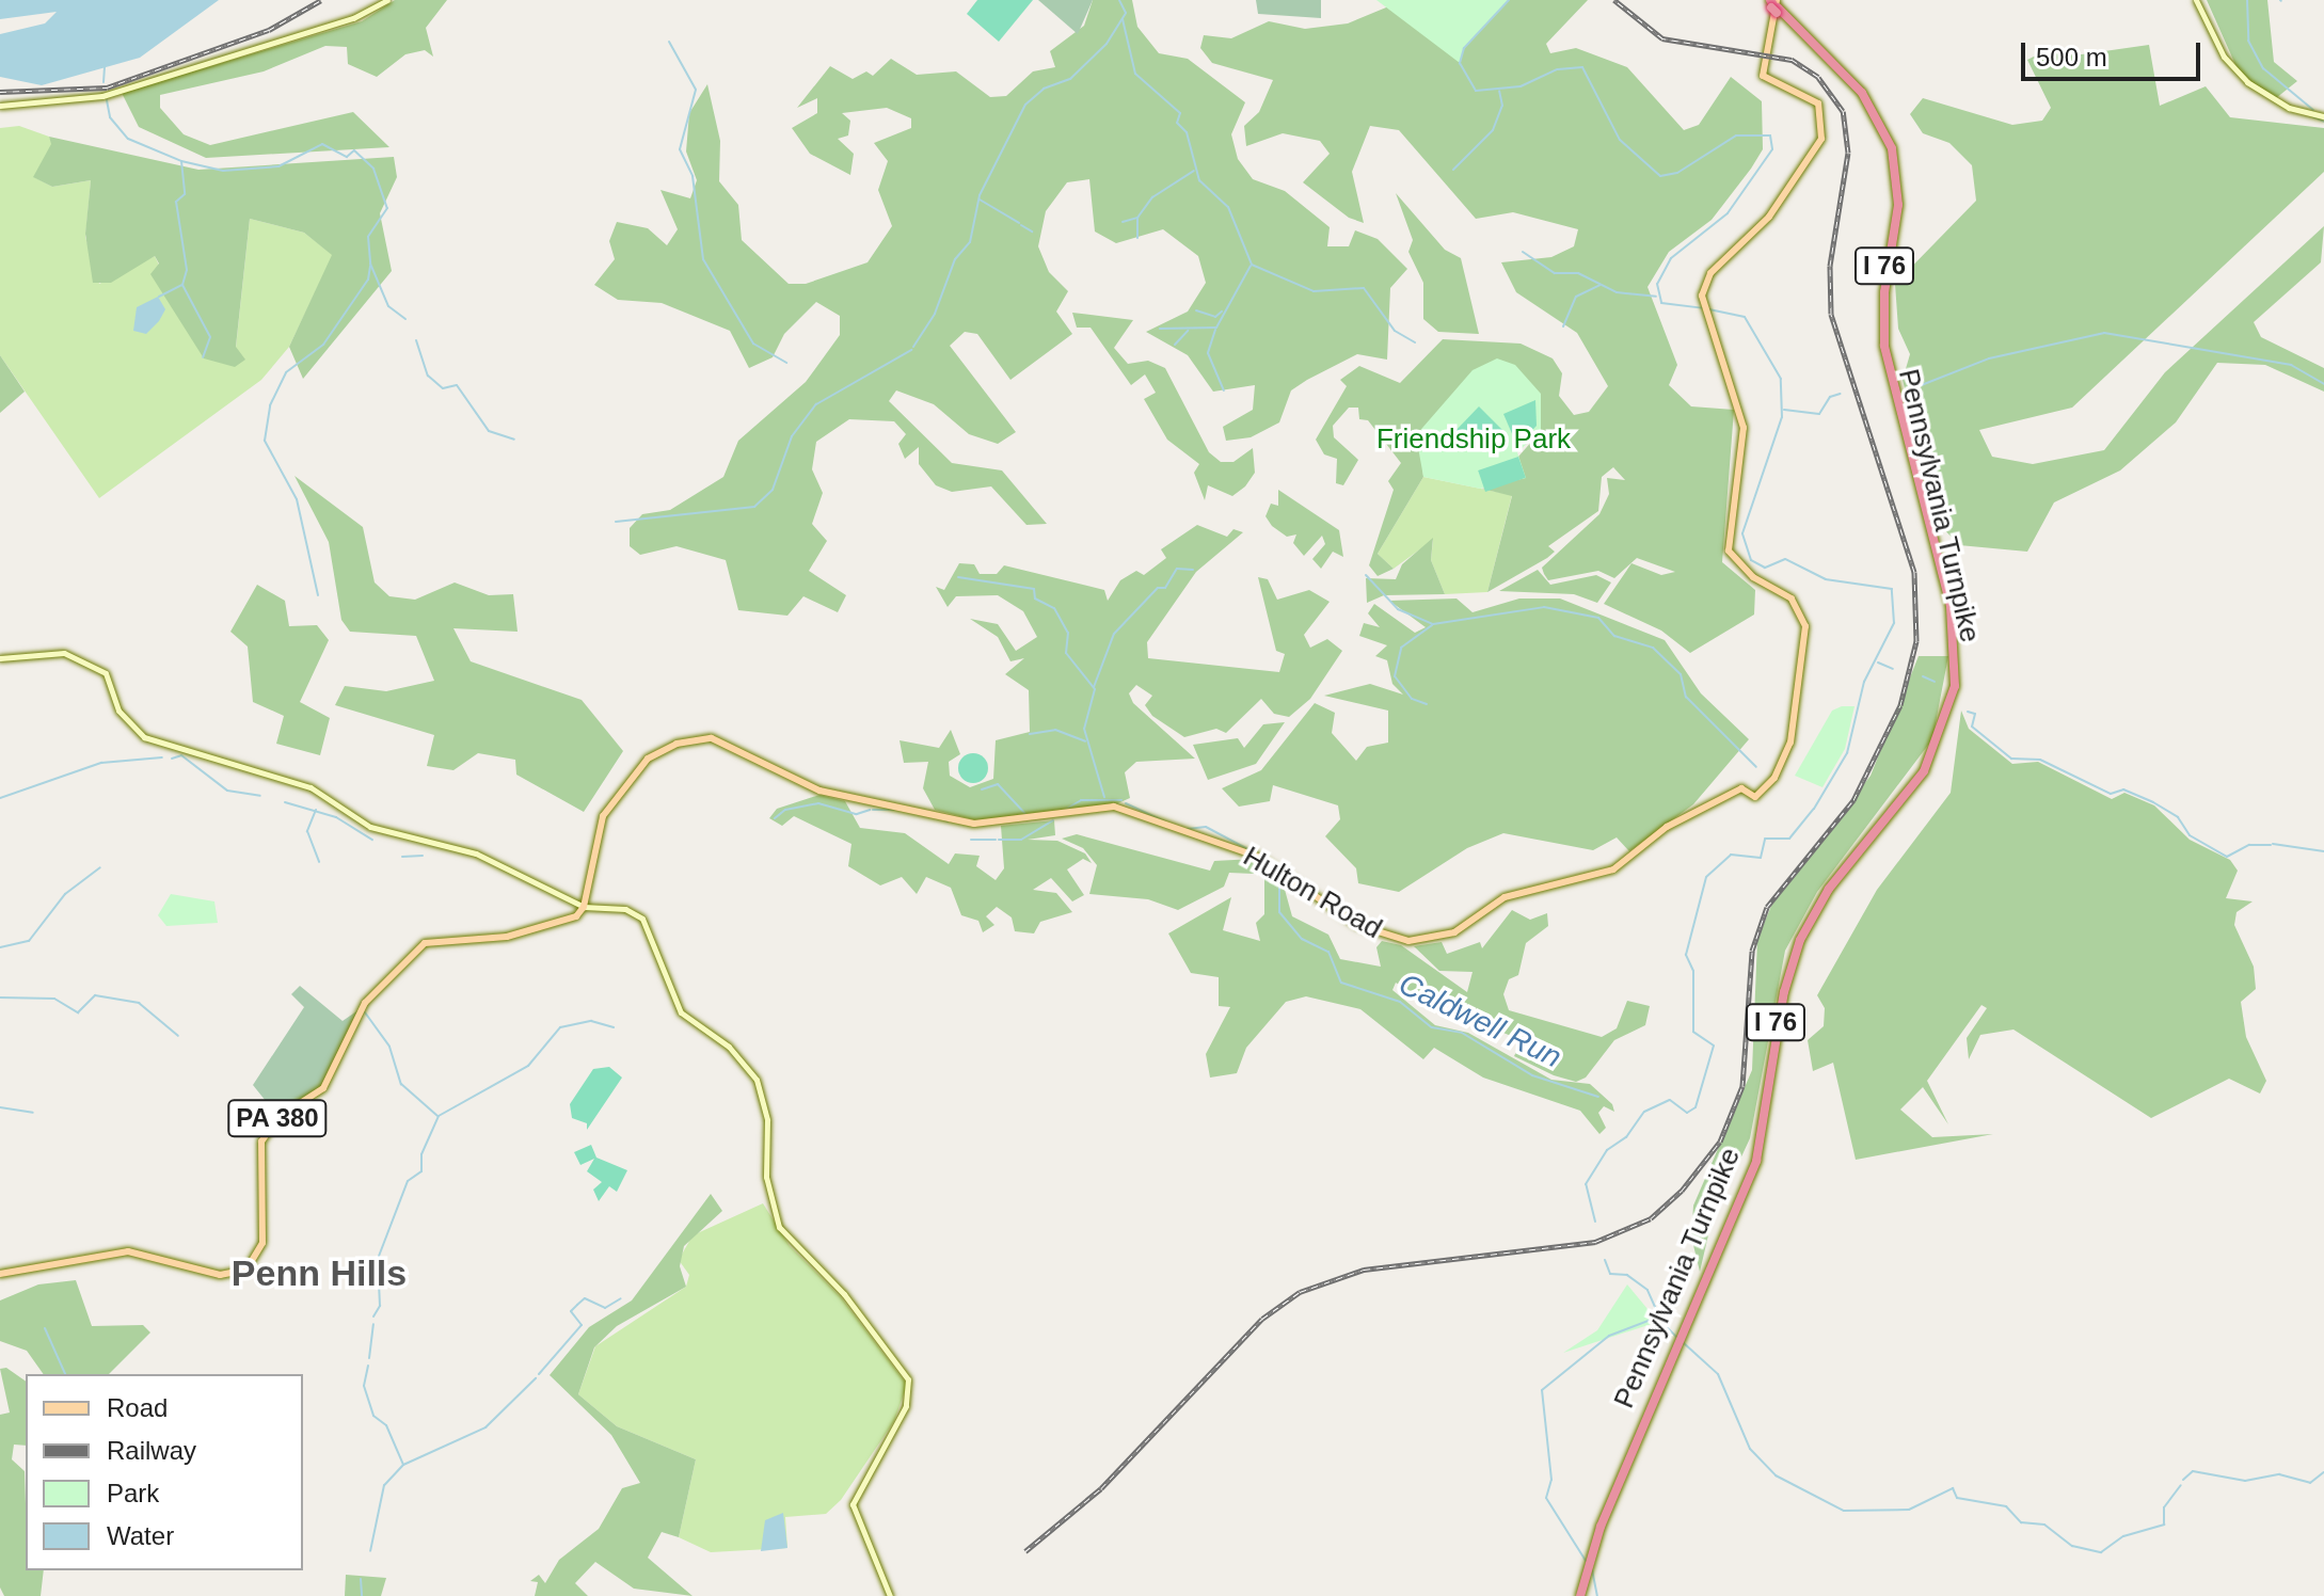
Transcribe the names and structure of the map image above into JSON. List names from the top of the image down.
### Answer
{
  "streets": {
    "highway": ["I 76", "Pennsylvania Turnpike"],
    "main road": ["Hulton Road", "PA 380"]
  },
  "crossings": [
    ["Pennsylvania Turnpike", "Hulton Road"],
    ["Hulton Road", "PA 380"]
  ],
  "districts": ["Penn Hills"],
  "water": ["Caldwell Run"],
  "parks": ["Friendship Park"],
  "legend": [
    "Road",
    "Railway",
    "Park",
    "Water"
  ],
  "scale_bar": "500 m"
}
